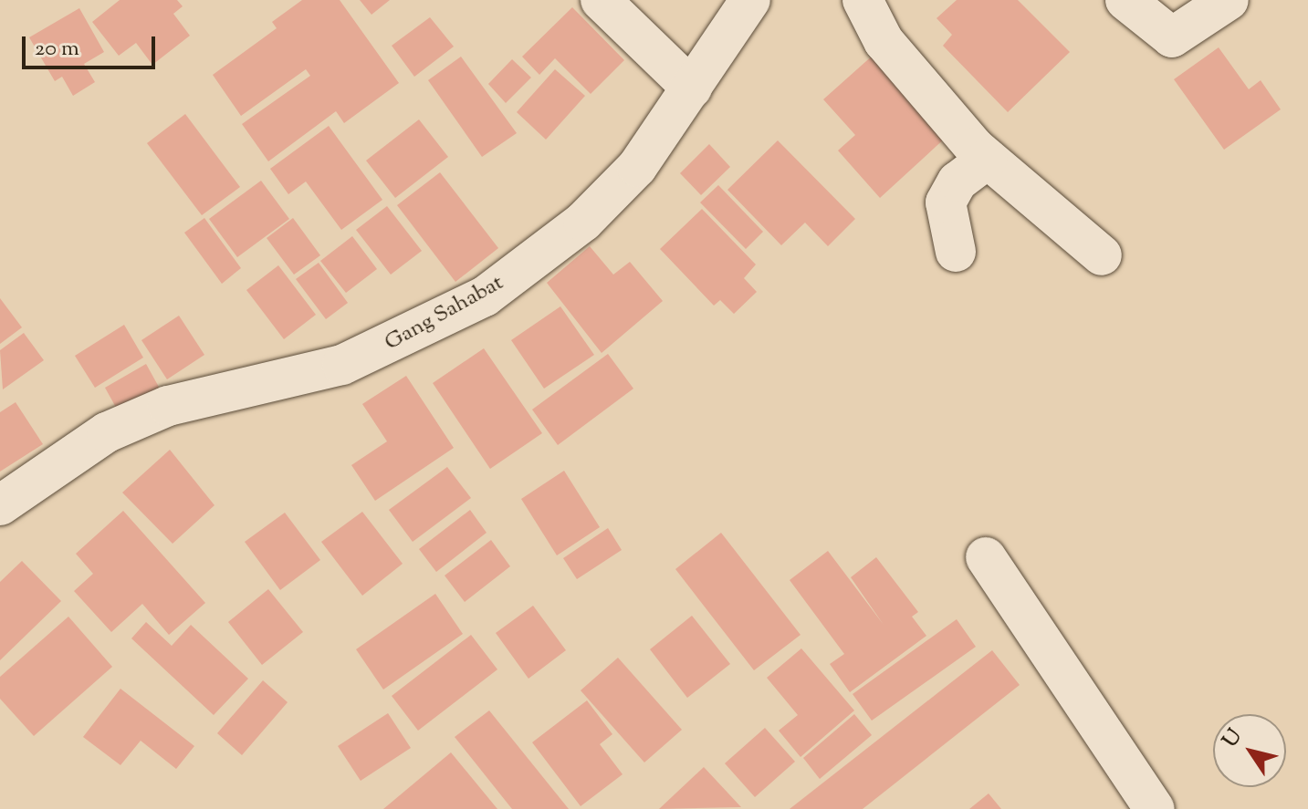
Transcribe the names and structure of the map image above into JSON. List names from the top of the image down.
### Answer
{
  "streets": {
    "street": ["Gang Sahabat"]
  },
  "scale_bar": "20 m",
  "north": "top left"
}
